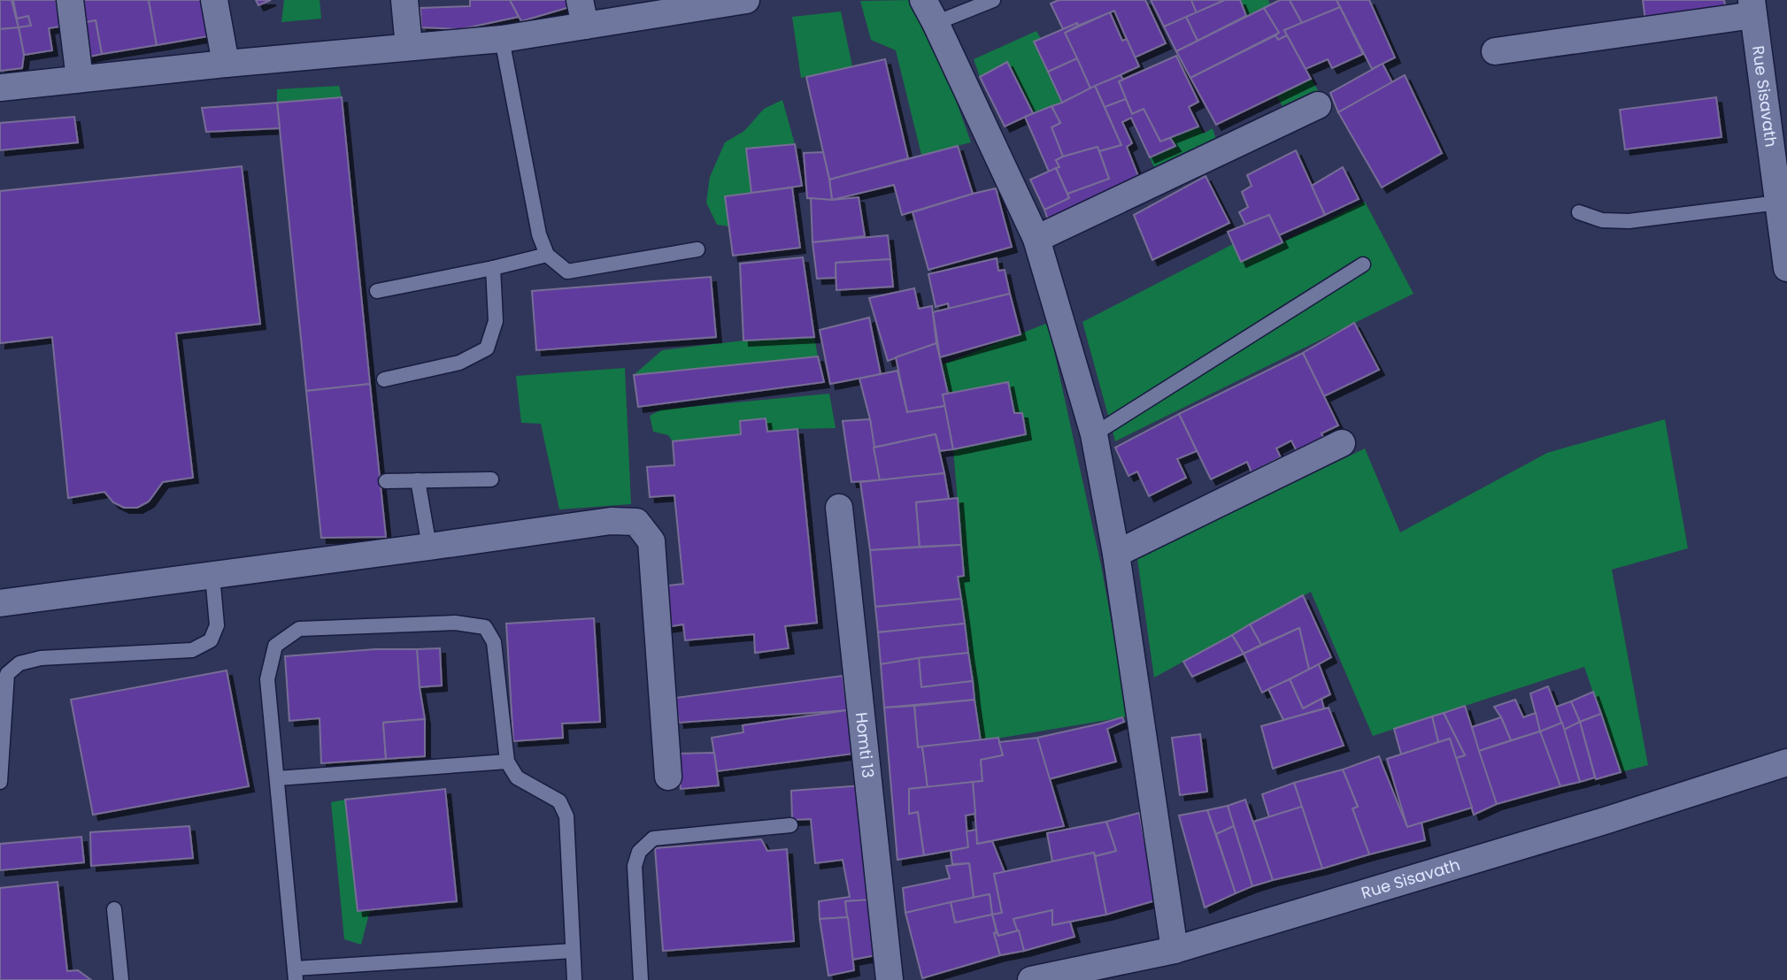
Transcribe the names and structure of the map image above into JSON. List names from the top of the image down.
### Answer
{
  "streets": {
    "street": ["Rue Sisavath", "Homti 13"]
  }
}
